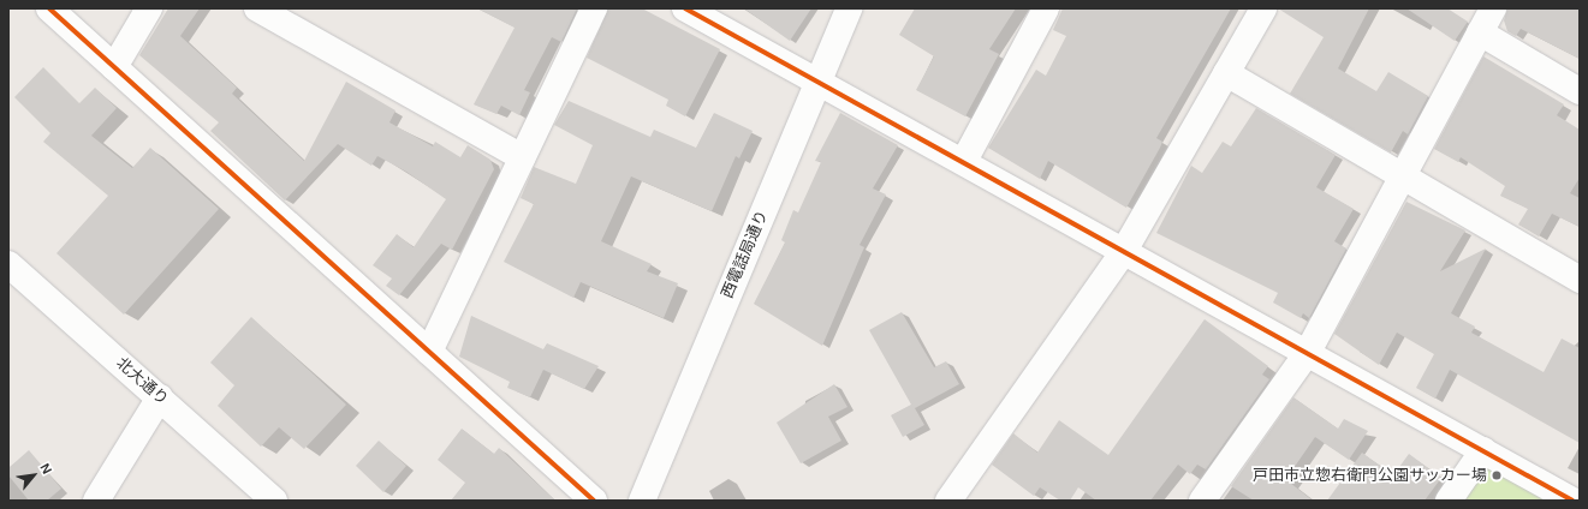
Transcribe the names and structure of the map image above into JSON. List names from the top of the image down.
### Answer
{
  "streets": {
    "street": ["西電話局通り", "北大通り"]
  },
  "places": ["戸田市立惣右衛門公園サッカー場"],
  "north": "top right"
}
